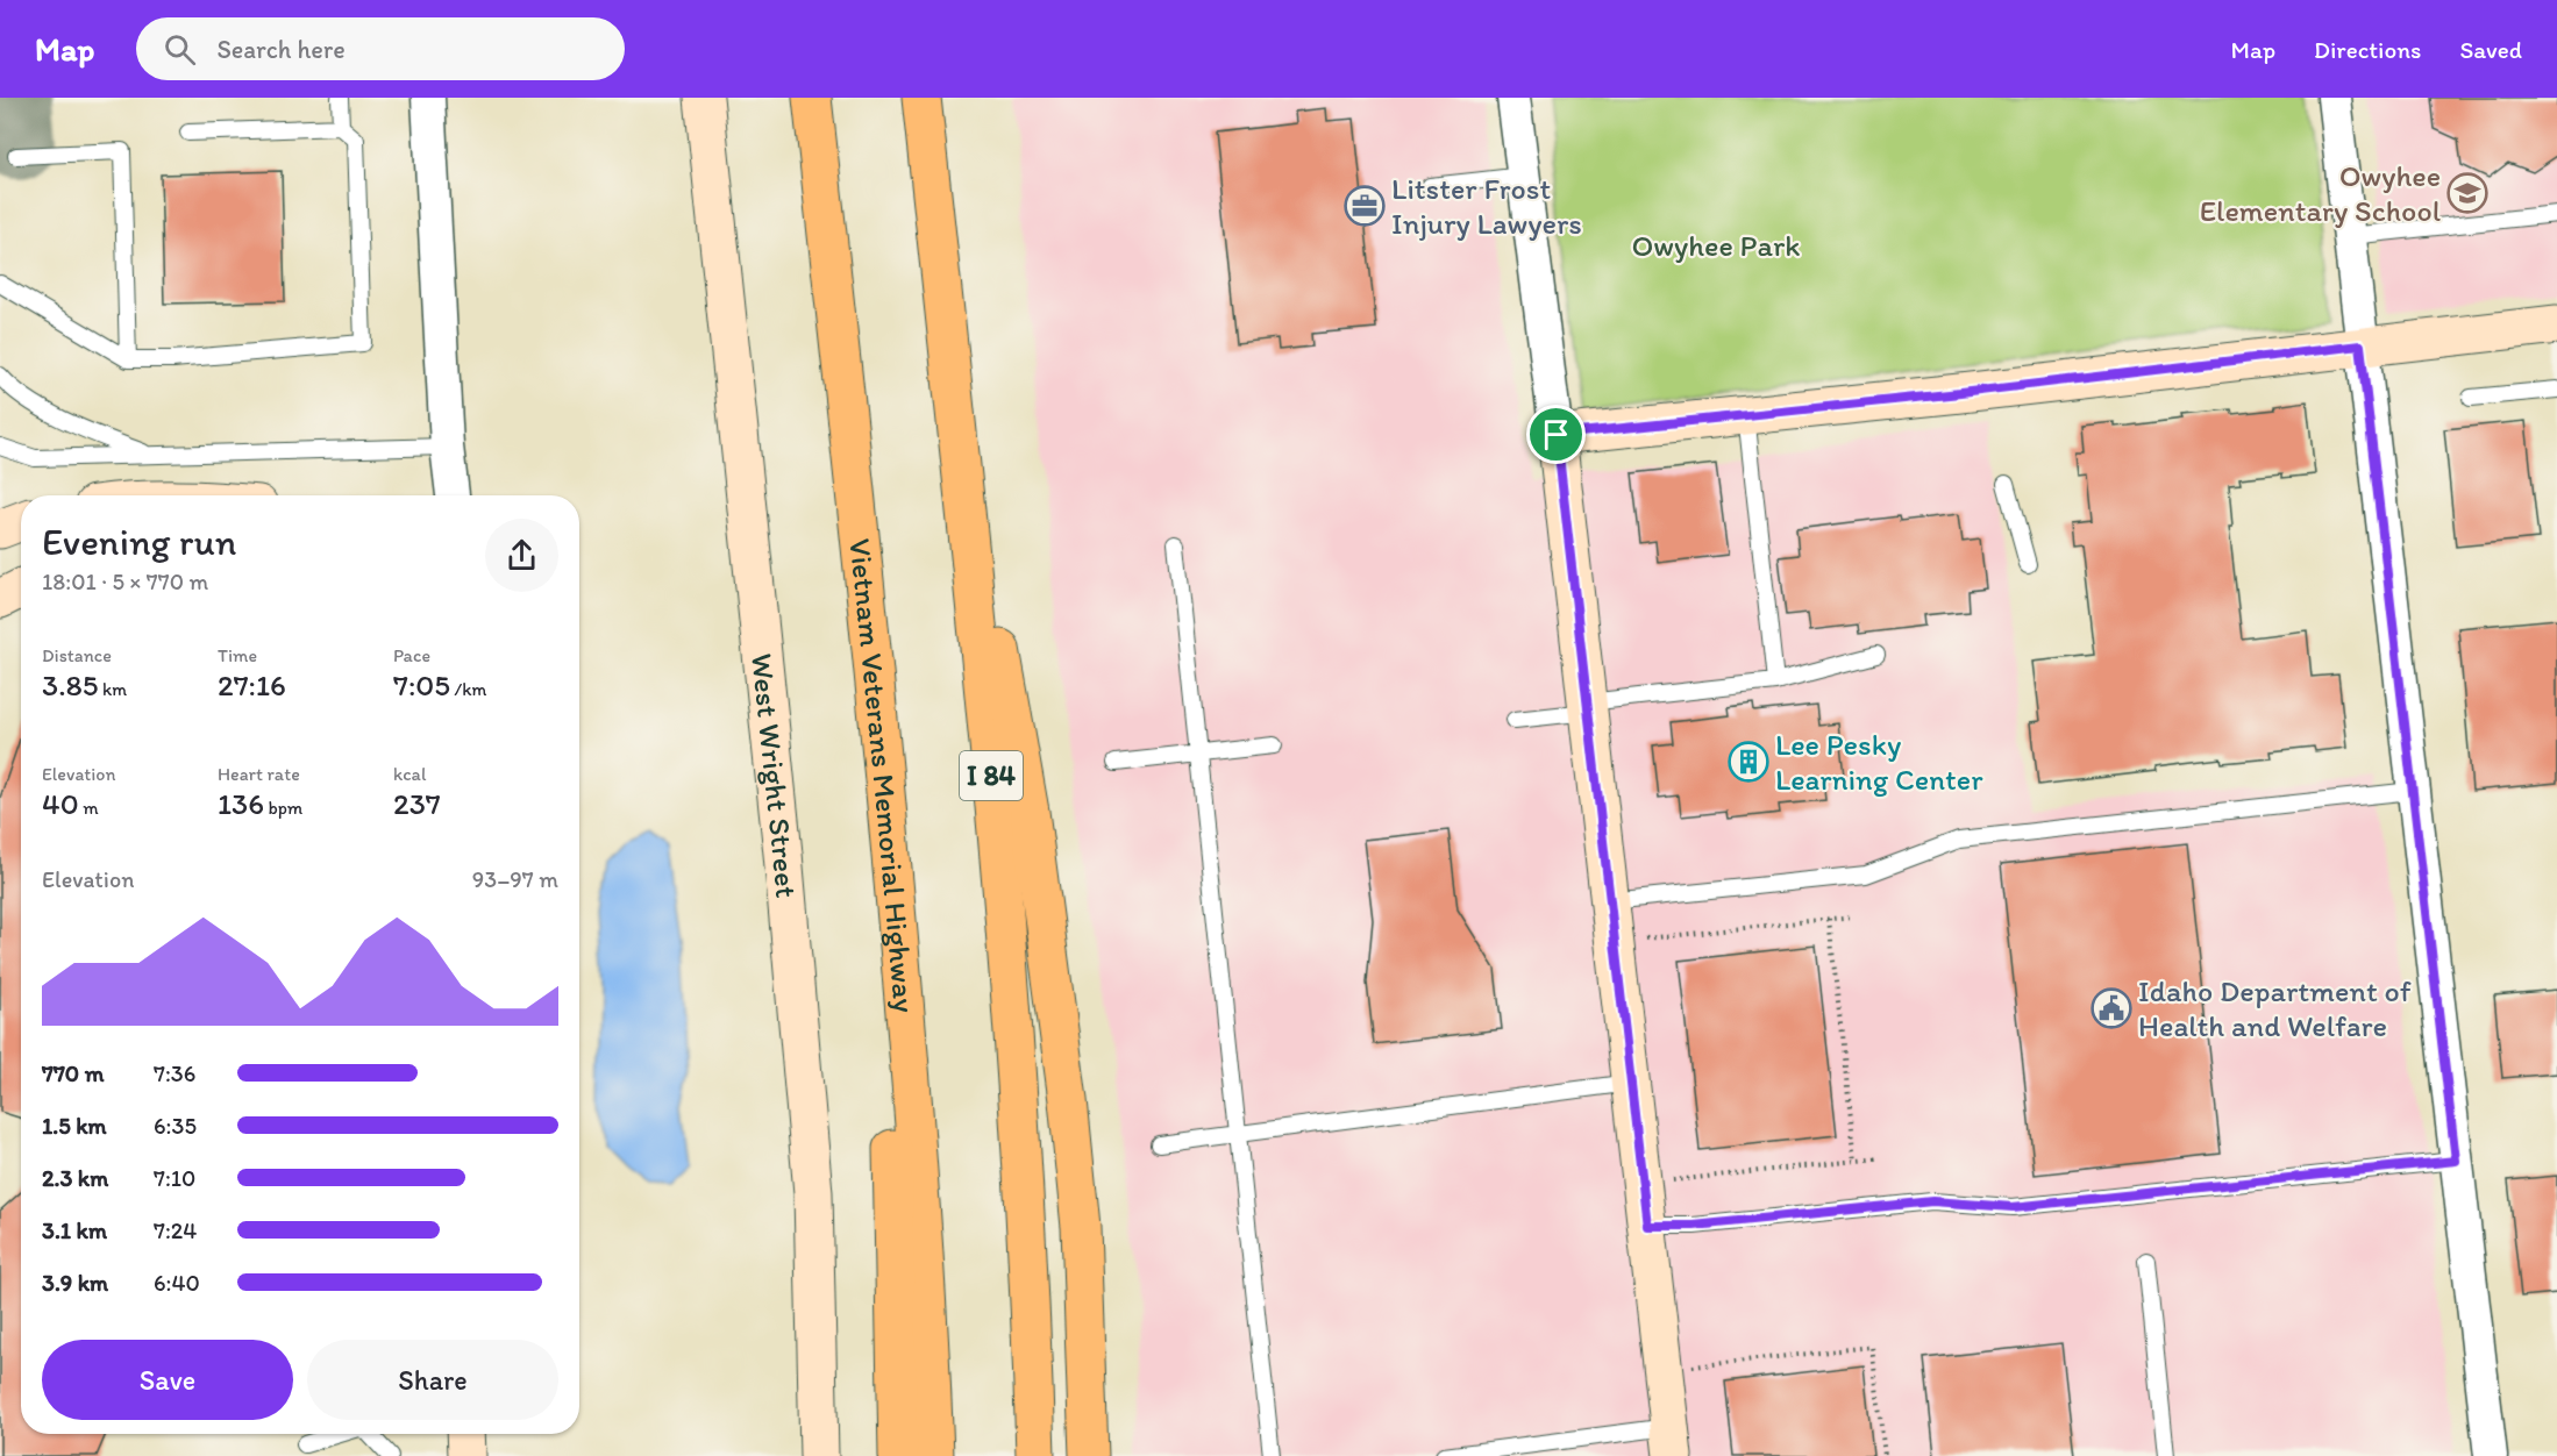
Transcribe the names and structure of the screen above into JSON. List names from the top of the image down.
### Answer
{
  "streets": {
    "highway": ["Vietnam Veterans Memorial Highway", "I 84"],
    "street": ["West Wright Street"]
  },
  "parks": ["Owyhee Park"],
  "places": {
    "school or university": ["Owyhee Elementary School"],
    "office": ["Litster Frost Injury Lawyers"],
    "building": ["Lee Pesky Learning Center"],
    "public building": ["Idaho Department of Health and Welfare"]
  },
  "page": {
    "header": "Map",
    "search": "Search here",
    "nav": ["Map", "Directions", "Saved"],
    "heading": ["Evening run", "18:01 · 5 × 770 m"],
    "stats": [
      ["Distance", "3.85 km"],
      ["Time", "27:16"],
      ["Pace", "7:05 /km"],
      ["Elevation", "40 m"],
      ["Heart rate", "136 bpm"],
      ["kcal", "237"]
    ],
    "chart": ["Elevation", "93–97 m"],
    "list": [
      {
        "name": "770 m",
        "note": "7:36"
      },
      {
        "name": "1.5 km",
        "note": "6:35"
      },
      {
        "name": "2.3 km",
        "note": "7:10"
      },
      {
        "name": "3.1 km",
        "note": "7:24"
      },
      {
        "name": "3.9 km",
        "note": "6:40"
      }
    ],
    "buttons": ["Save", "Share"]
  }
}
